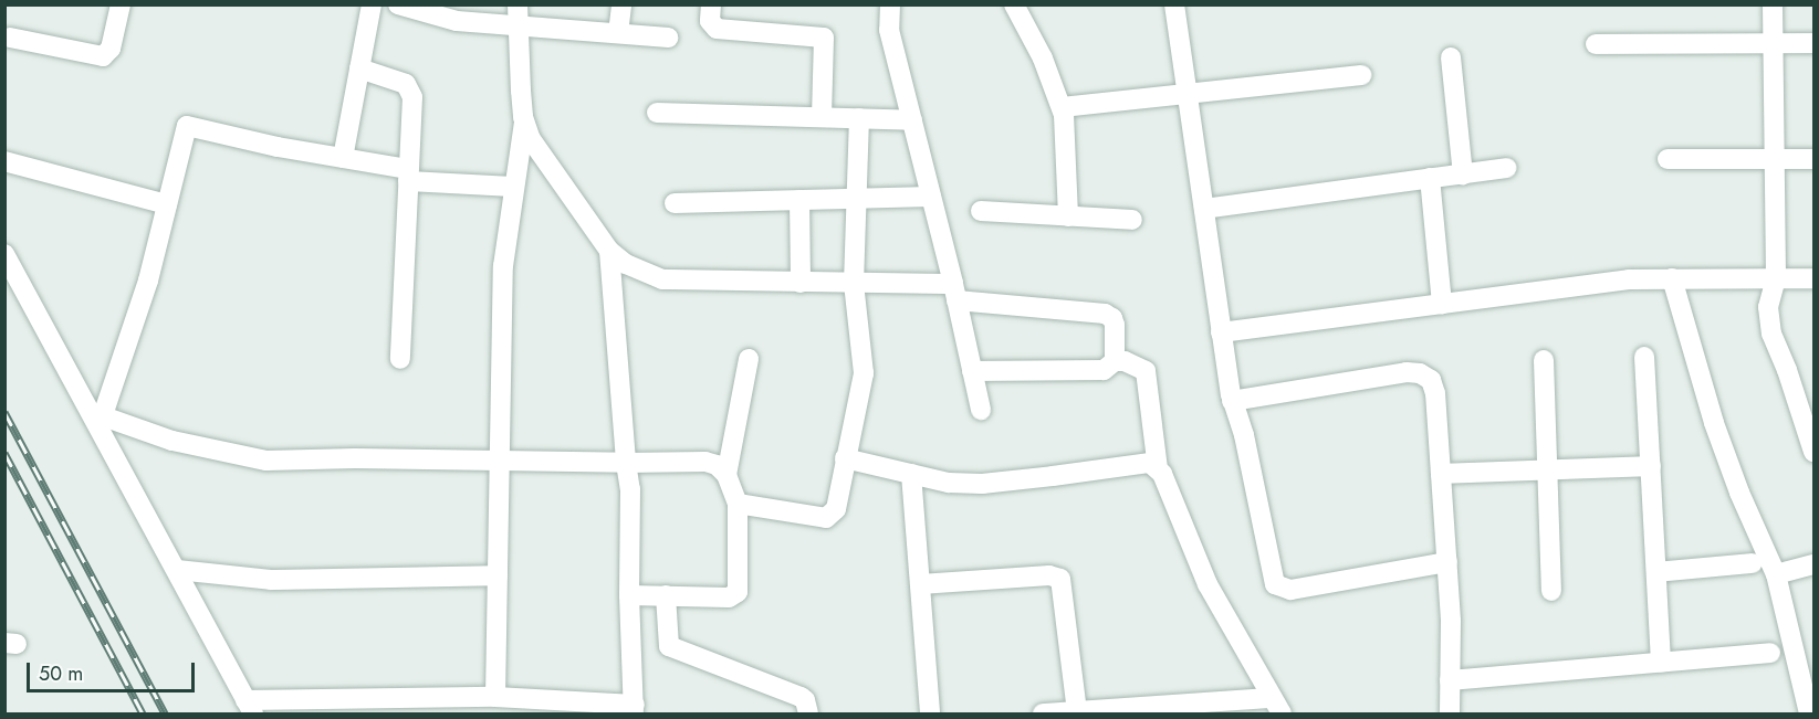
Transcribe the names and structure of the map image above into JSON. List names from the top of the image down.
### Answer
{
  "scale_bar": "50 m"
}
